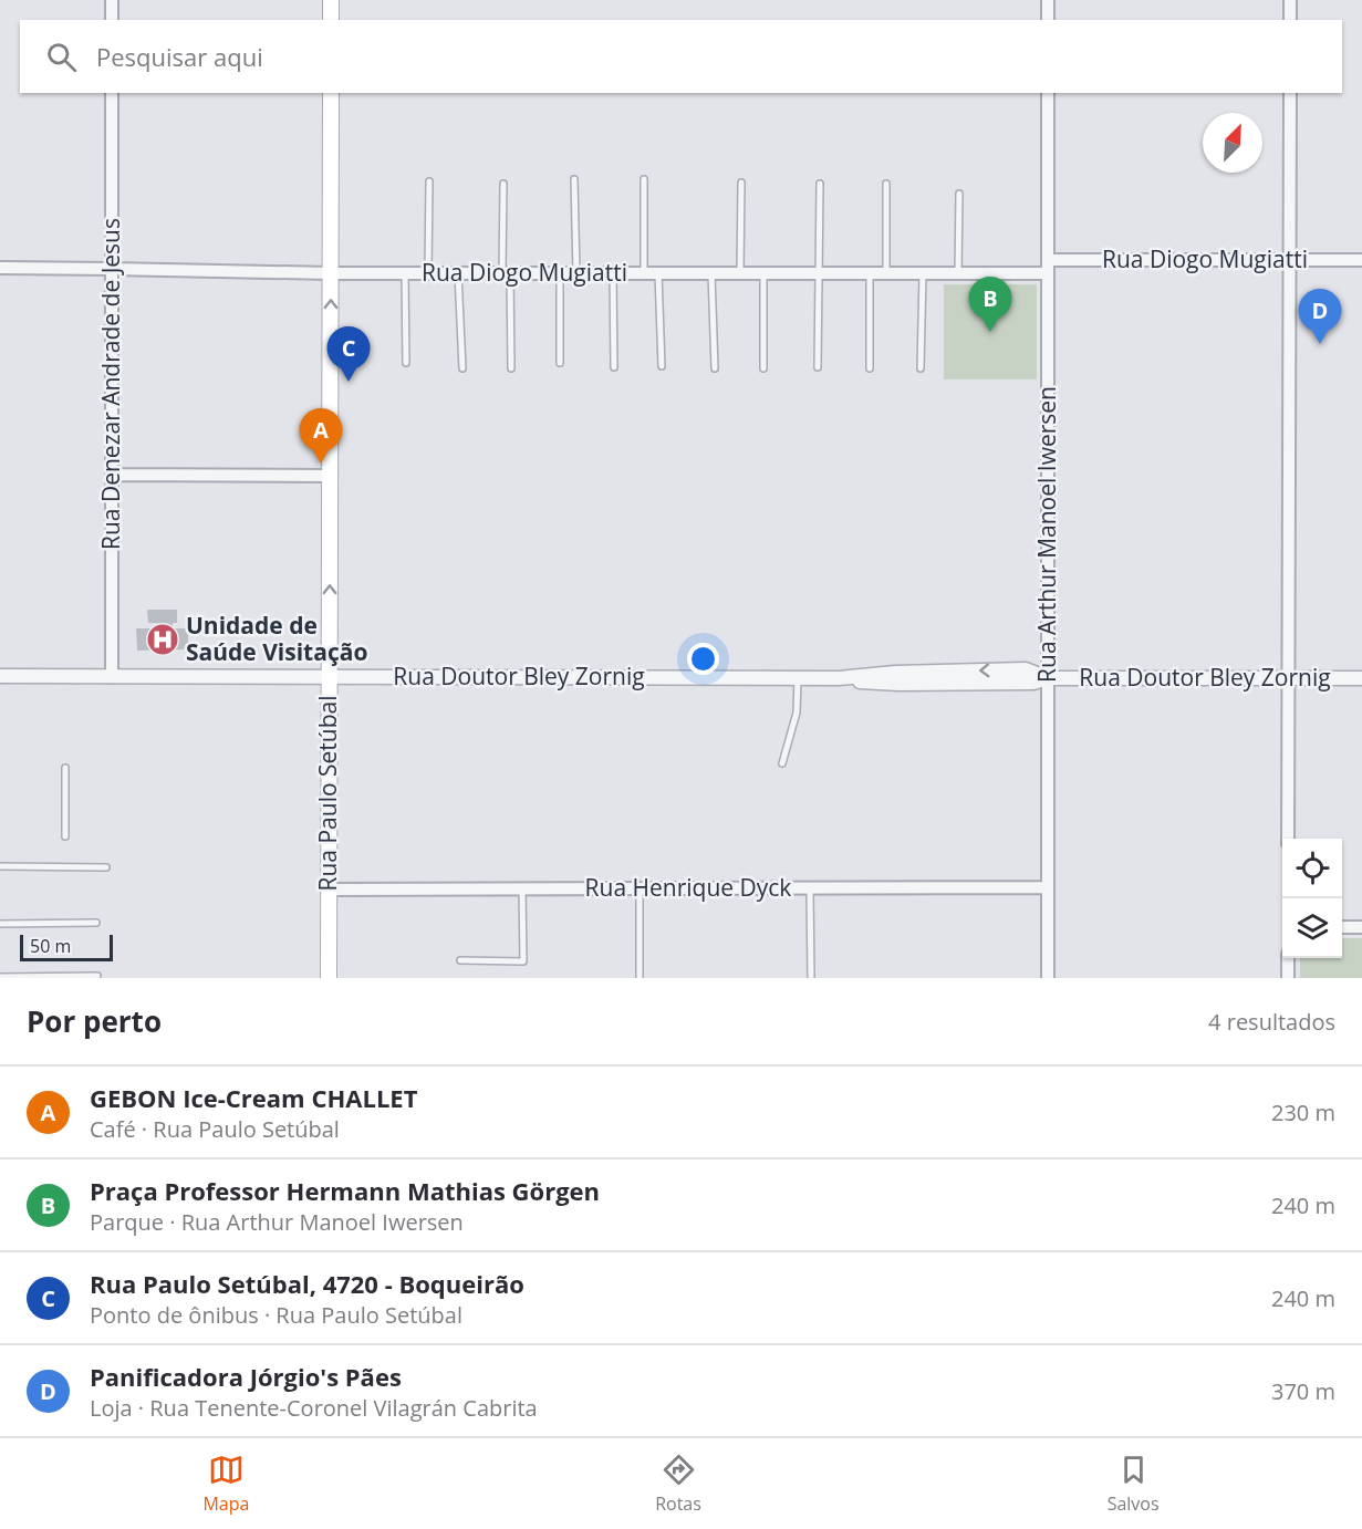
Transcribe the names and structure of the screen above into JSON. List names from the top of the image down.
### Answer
{
  "streets": {
    "main road": ["Rua Paulo Setúbal"],
    "street": [
      "Rua Diogo Mugiatti",
      "Rua Denezar Andrade de Jesus",
      "Rua Arthur Manoel Iwersen",
      "Rua Doutor Bley Zornig",
      "Rua Henrique Dyck"
    ]
  },
  "crossings": [
    ["Rua Diogo Mugiatti", "Rua Denezar Andrade de Jesus"],
    ["Rua Diogo Mugiatti", "Rua Arthur Manoel Iwersen"],
    ["Rua Diogo Mugiatti", "Rua Paulo Setúbal"],
    ["Rua Denezar Andrade de Jesus", "Rua Doutor Bley Zornig"],
    ["Rua Arthur Manoel Iwersen", "Rua Doutor Bley Zornig"],
    ["Rua Arthur Manoel Iwersen", "Rua Henrique Dyck"],
    ["Rua Doutor Bley Zornig", "Rua Paulo Setúbal"],
    ["Rua Paulo Setúbal", "Rua Henrique Dyck"]
  ],
  "one_way": ["Rua Paulo Setúbal"],
  "places": {
    "hospital": ["Unidade de Saúde Visitação"]
  },
  "scale_bar": "50 m",
  "north": "top right",
  "page": {
    "search": "Pesquisar aqui",
    "pins": [
      "B",
      "D",
      "C",
      "A"
    ],
    "scale": "50 m",
    "heading": ["Por perto", "4 resultados"],
    "list": [
      {
        "mark": "A",
        "name": "GEBON Ice-Cream CHALLET",
        "note": "Café · Rua Paulo Setúbal",
        "value": "230 m"
      },
      {
        "mark": "B",
        "name": "Praça Professor Hermann Mathias Görgen",
        "note": "Parque · Rua Arthur Manoel Iwersen",
        "value": "240 m"
      },
      {
        "mark": "C",
        "name": "Rua Paulo Setúbal, 4720 - Boqueirão",
        "note": "Ponto de ônibus · Rua Paulo Setúbal",
        "value": "240 m"
      },
      {
        "mark": "D",
        "name": "Panificadora Jórgio's Pães",
        "note": "Loja · Rua Tenente-Coronel Vilagrán Cabrita",
        "value": "370 m"
      }
    ],
    "nav": ["Mapa", "Rotas", "Salvos"]
  }
}
